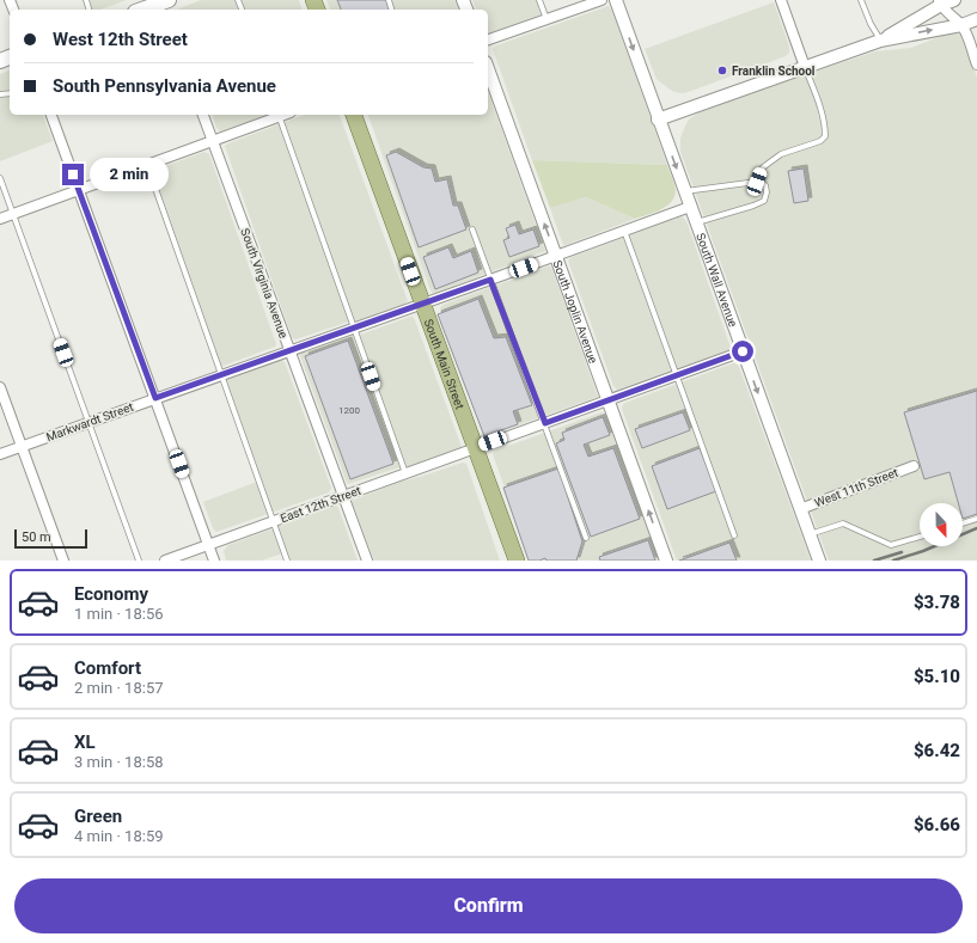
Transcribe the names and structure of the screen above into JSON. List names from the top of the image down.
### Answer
{
  "streets": {
    "main road": ["South Main Street"],
    "street": [
      "South Wall Avenue",
      "South Virginia Avenue",
      "South Joplin Avenue",
      "Markwardt Street",
      "West 11th Street",
      "East 12th Street"
    ]
  },
  "crossings": [
    ["South Wall Avenue", "Markwardt Street"],
    ["South Wall Avenue", "West 11th Street"],
    ["South Wall Avenue", "East 12th Street"],
    ["South Virginia Avenue", "Markwardt Street"],
    ["South Virginia Avenue", "East 12th Street"],
    ["South Joplin Avenue", "Markwardt Street"],
    ["South Joplin Avenue", "East 12th Street"],
    ["South Main Street", "Markwardt Street"],
    ["South Main Street", "East 12th Street"]
  ],
  "one_way": ["South Wall Avenue", "South Joplin Avenue"],
  "places": ["Franklin School"],
  "house_numbers": ["1200"],
  "scale_bar": "50 m",
  "north": "bottom",
  "page": {
    "banner": ["West 12th Street", "South Pennsylvania Avenue"],
    "bubble": "2 min",
    "scale": "50 m",
    "list": [
      {
        "name": "Economy",
        "note": "1 min · 18:56",
        "value": "$3.78"
      },
      {
        "name": "Comfort",
        "note": "2 min · 18:57",
        "value": "$5.10"
      },
      {
        "name": "XL",
        "note": "3 min · 18:58",
        "value": "$6.42"
      },
      {
        "name": "Green",
        "note": "4 min · 18:59",
        "value": "$6.66"
      }
    ],
    "buttons": "Confirm"
  }
}
